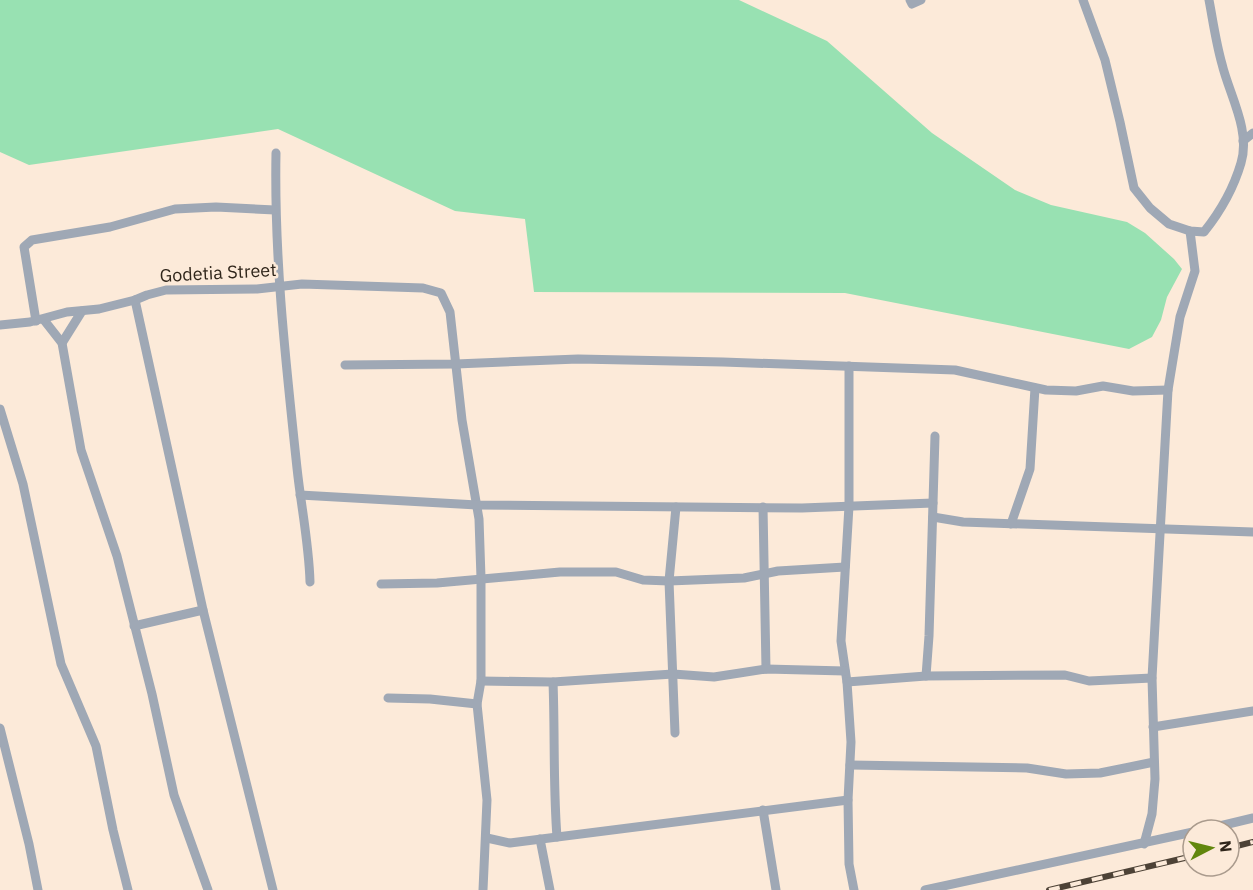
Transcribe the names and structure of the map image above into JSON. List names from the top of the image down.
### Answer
{
  "streets": {
    "street": ["Godetia Street"]
  },
  "north": "right"
}
